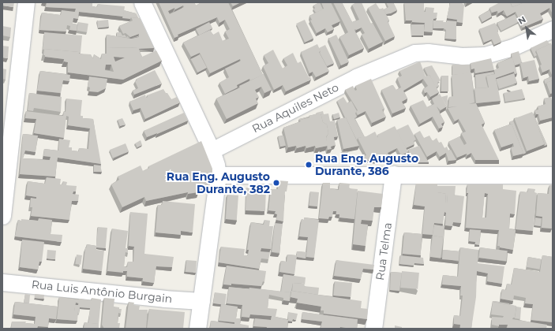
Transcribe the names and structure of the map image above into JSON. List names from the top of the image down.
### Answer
{
  "streets": {
    "street": ["Rua Aquiles Neto", "Rua Telma", "Rua Luis Antônio Burgain"]
  },
  "places": ["Rua Eng. Augusto Durante, 386", "Rua Eng. Augusto Durante, 382"],
  "north": "top left"
}
